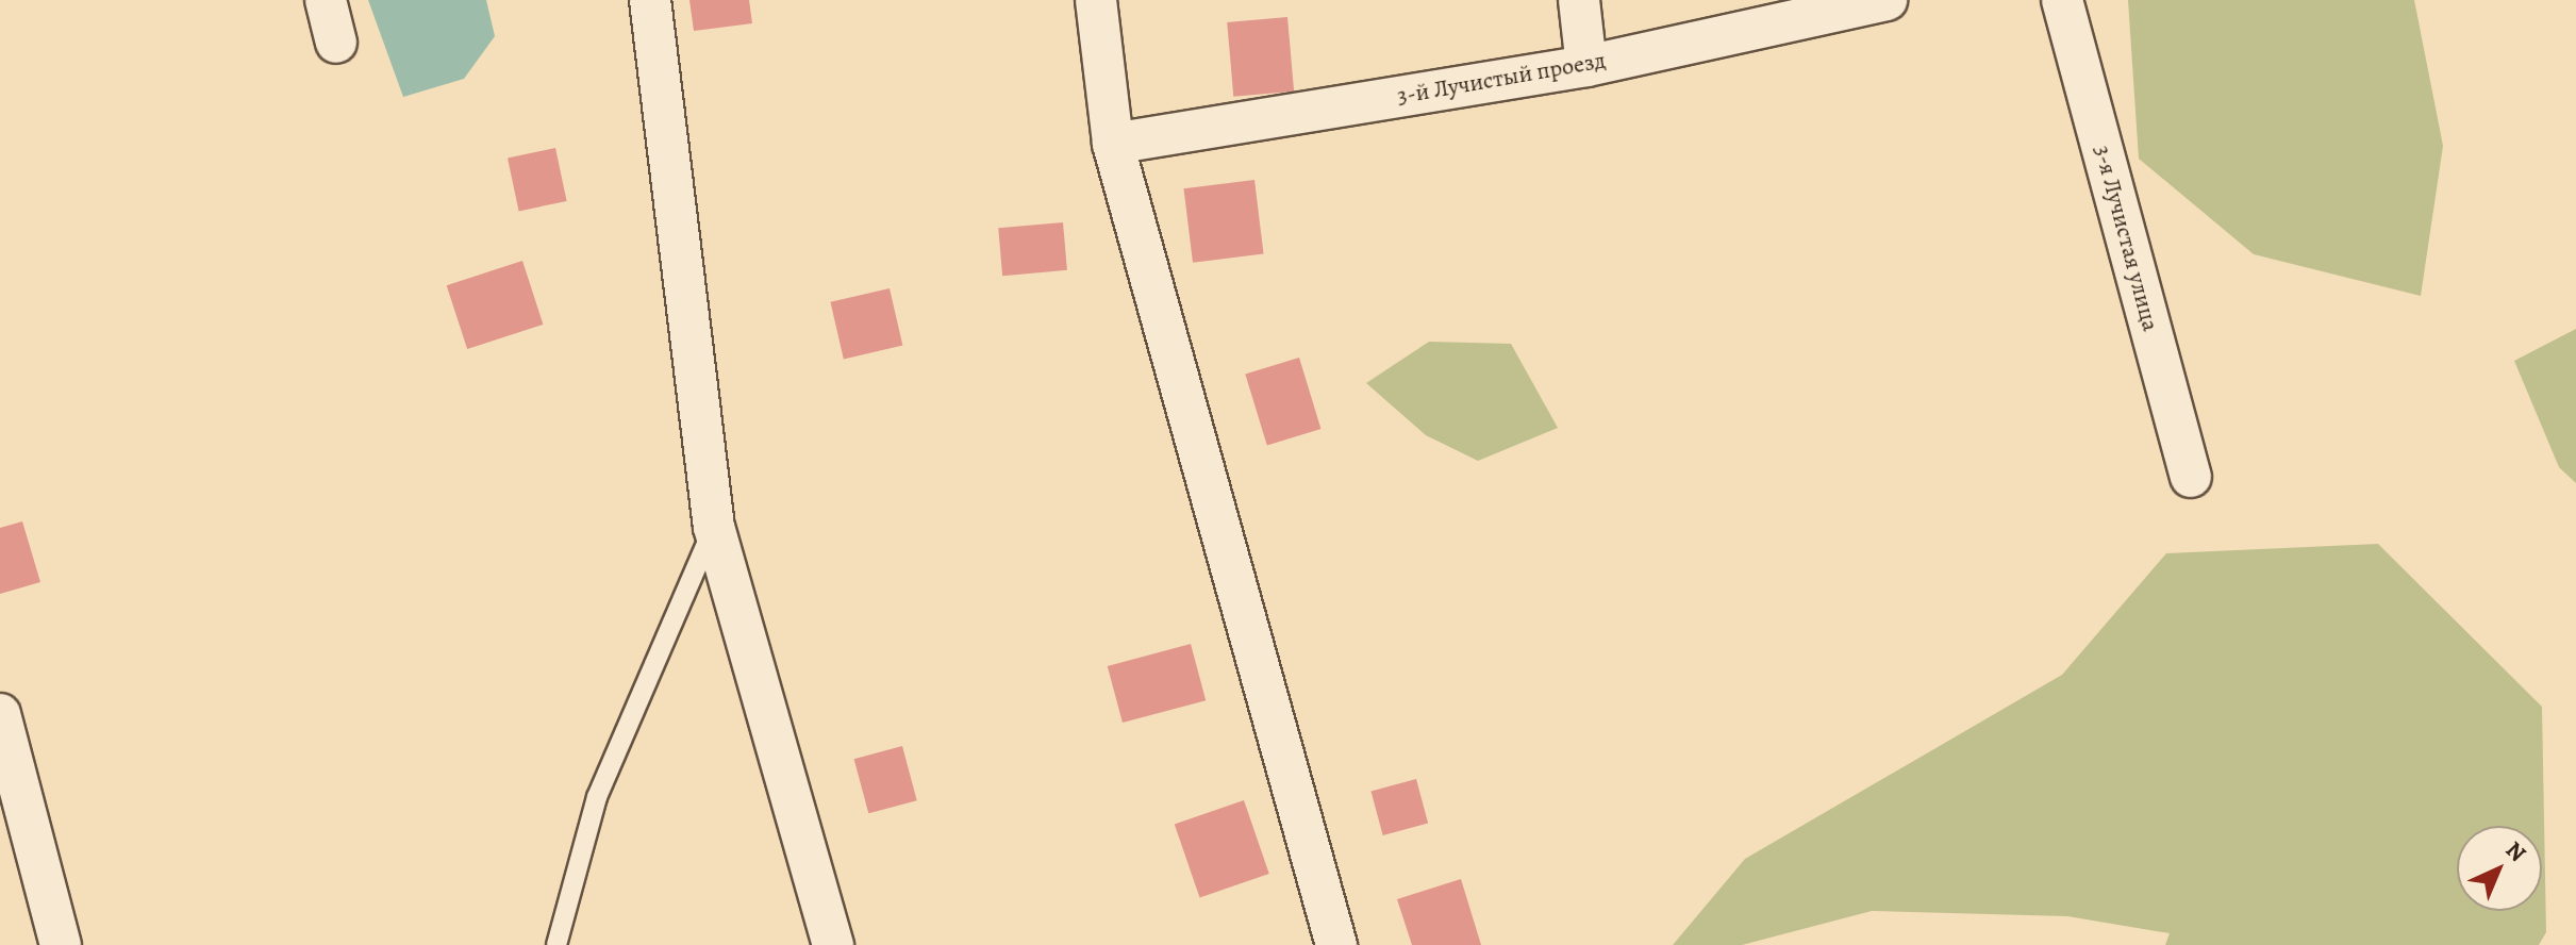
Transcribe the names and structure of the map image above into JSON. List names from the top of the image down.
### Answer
{
  "streets": {
    "street": ["3-й Лучистый проезд", "3-я Лучистая улица"]
  },
  "north": "top right"
}
